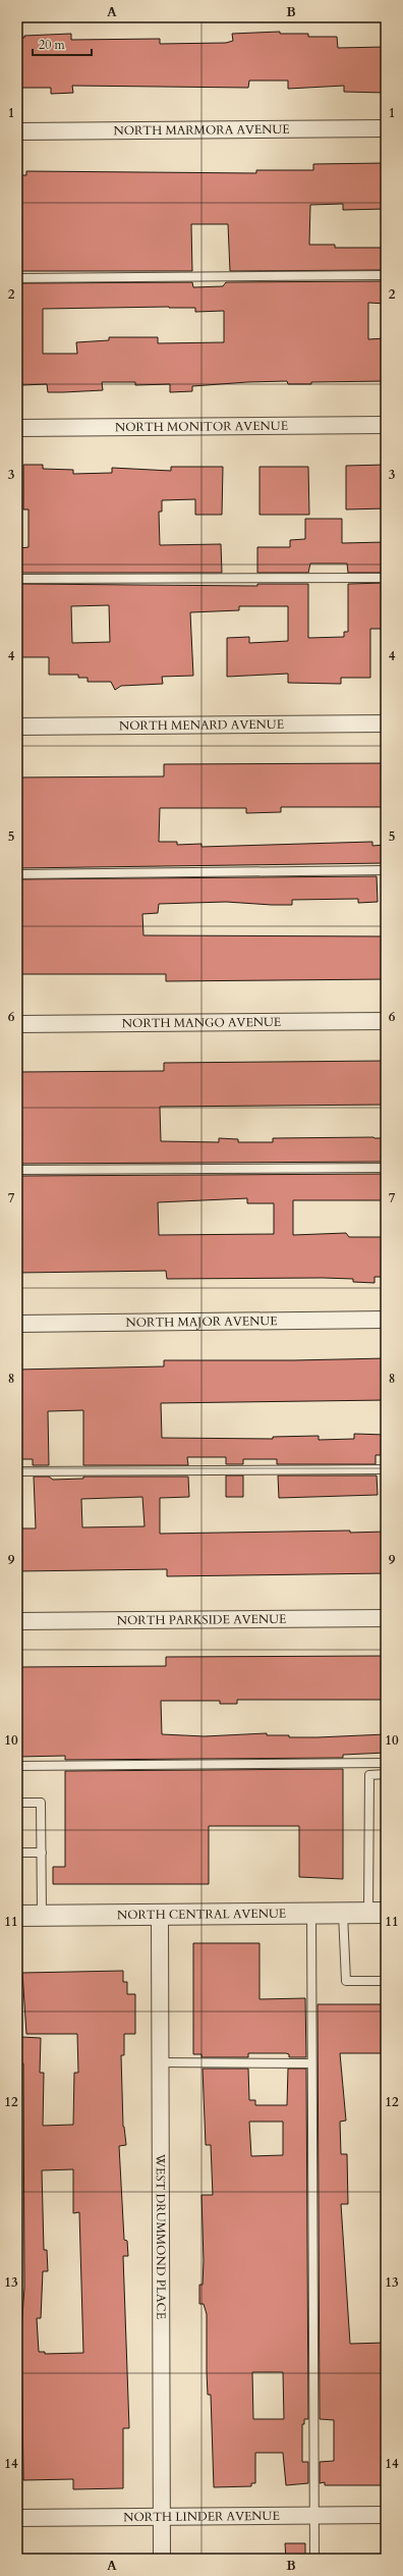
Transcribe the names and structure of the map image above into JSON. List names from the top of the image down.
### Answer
{
  "streets": {
    "street": [
      "NORTH MARMORA AVENUE",
      "NORTH MONITOR AVENUE",
      "NORTH MENARD AVENUE",
      "NORTH MANGO AVENUE",
      "NORTH MAJOR AVENUE",
      "NORTH PARKSIDE AVENUE",
      "NORTH CENTRAL AVENUE",
      "WEST DRUMMOND PLACE",
      "NORTH LINDER AVENUE"
    ]
  },
  "crossings": [
    ["NORTH CENTRAL AVENUE", "WEST DRUMMOND PLACE"],
    ["WEST DRUMMOND PLACE", "NORTH LINDER AVENUE"]
  ],
  "scale_bar": "20 m",
  "grid": {
    "columns": ["A", "B"],
    "rows": [
      "1",
      "2",
      "3",
      "4",
      "5",
      "6",
      "7",
      "8",
      "9",
      "10",
      "11",
      "12",
      "13",
      "14"
    ]
  }
}
